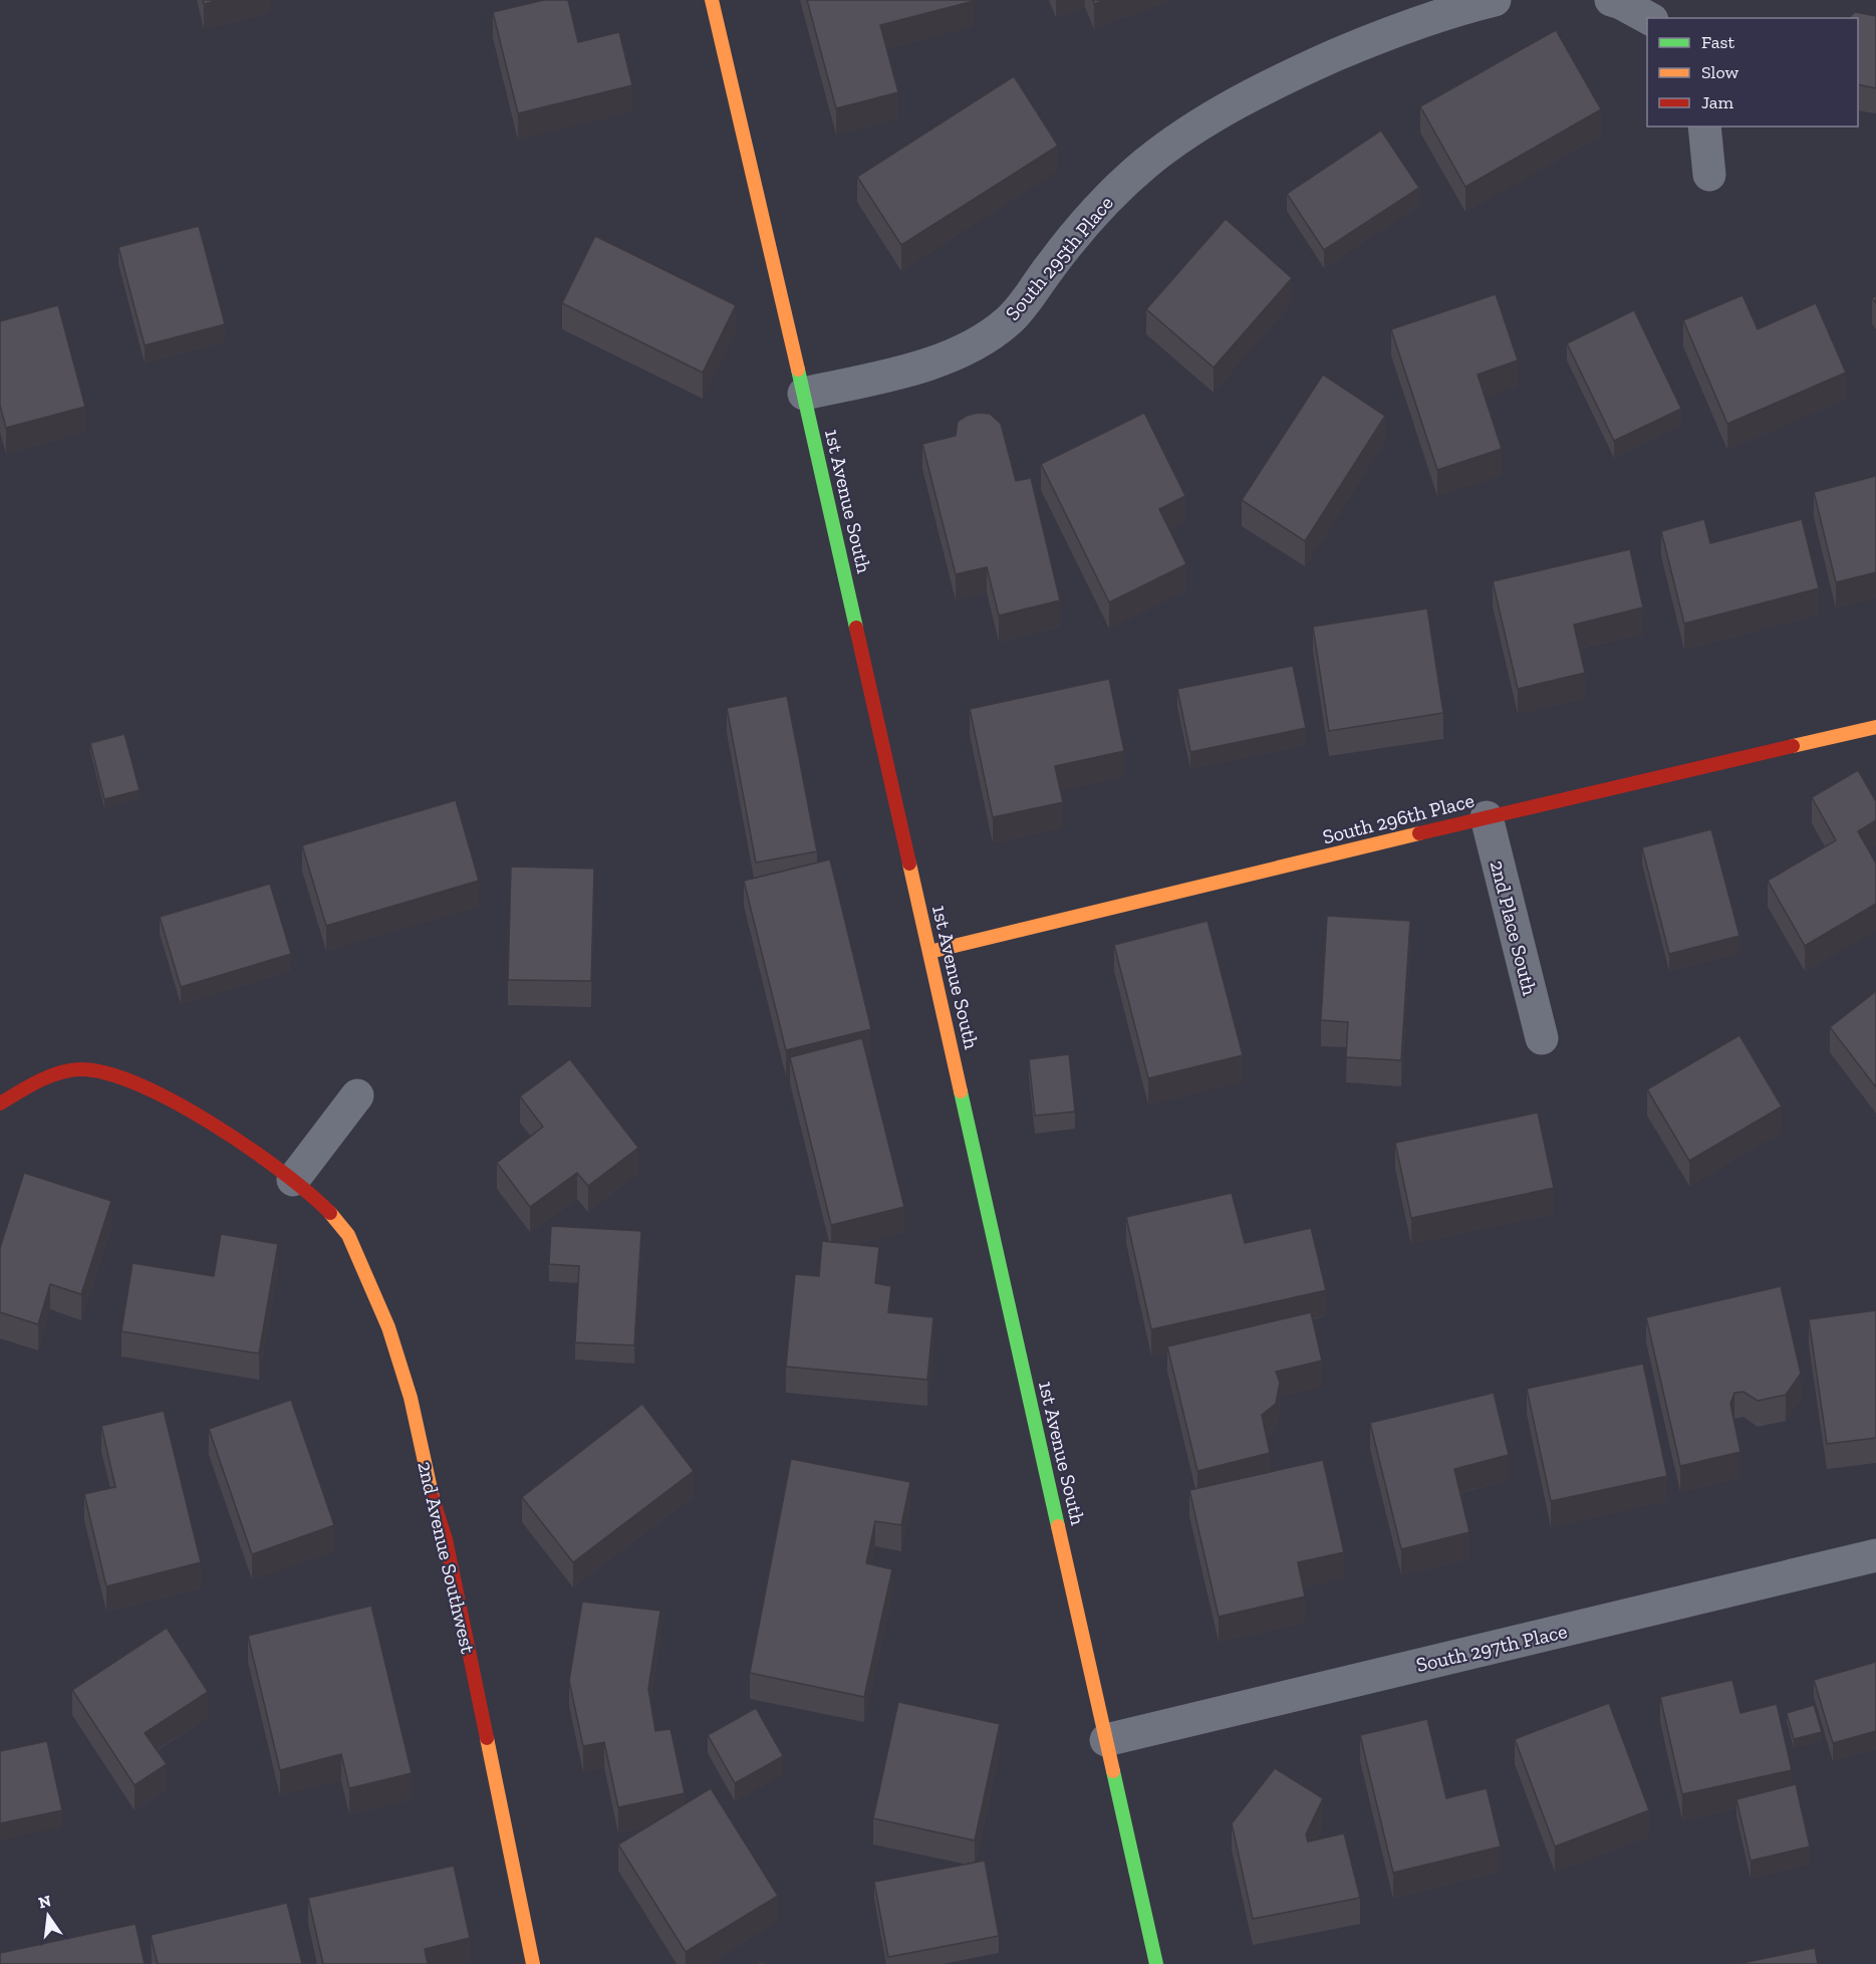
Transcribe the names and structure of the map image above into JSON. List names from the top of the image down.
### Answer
{
  "streets": {
    "street": [
      "South 295th Place",
      "1st Avenue South",
      "South 296th Place",
      "2nd Place South",
      "2nd Avenue Southwest",
      "South 297th Place"
    ]
  },
  "crossings": [
    ["South 295th Place", "1st Avenue South"],
    ["1st Avenue South", "South 296th Place"],
    ["1st Avenue South", "South 297th Place"],
    ["South 296th Place", "2nd Place South"]
  ],
  "legend": ["Fast", "Slow", "Jam"],
  "north": "top"
}
